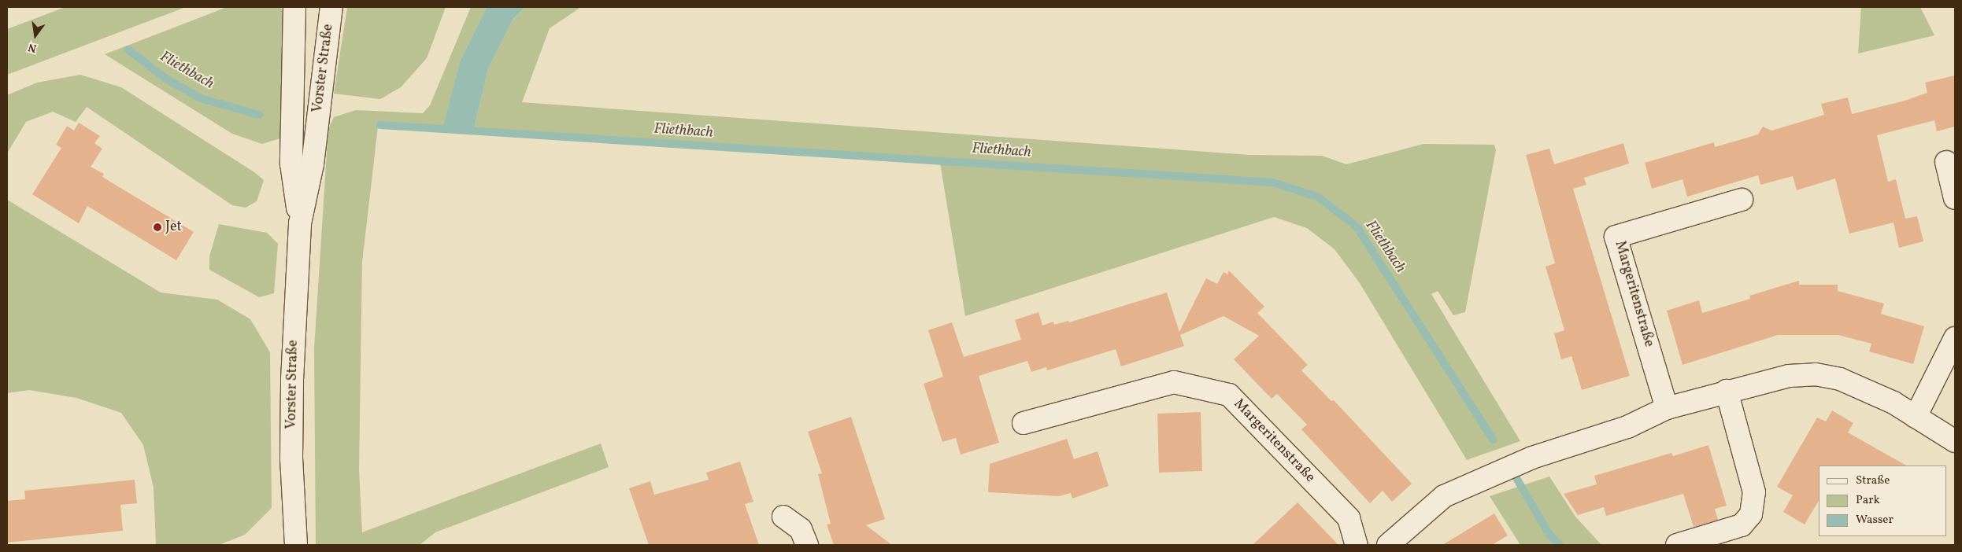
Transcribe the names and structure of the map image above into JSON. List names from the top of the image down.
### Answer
{
  "streets": {
    "street": ["Vorster Straße", "Margeritenstraße"]
  },
  "water": ["Fliethbach"],
  "places": ["Jet"],
  "legend": ["Straße", "Park", "Wasser"],
  "north": "bottom"
}
